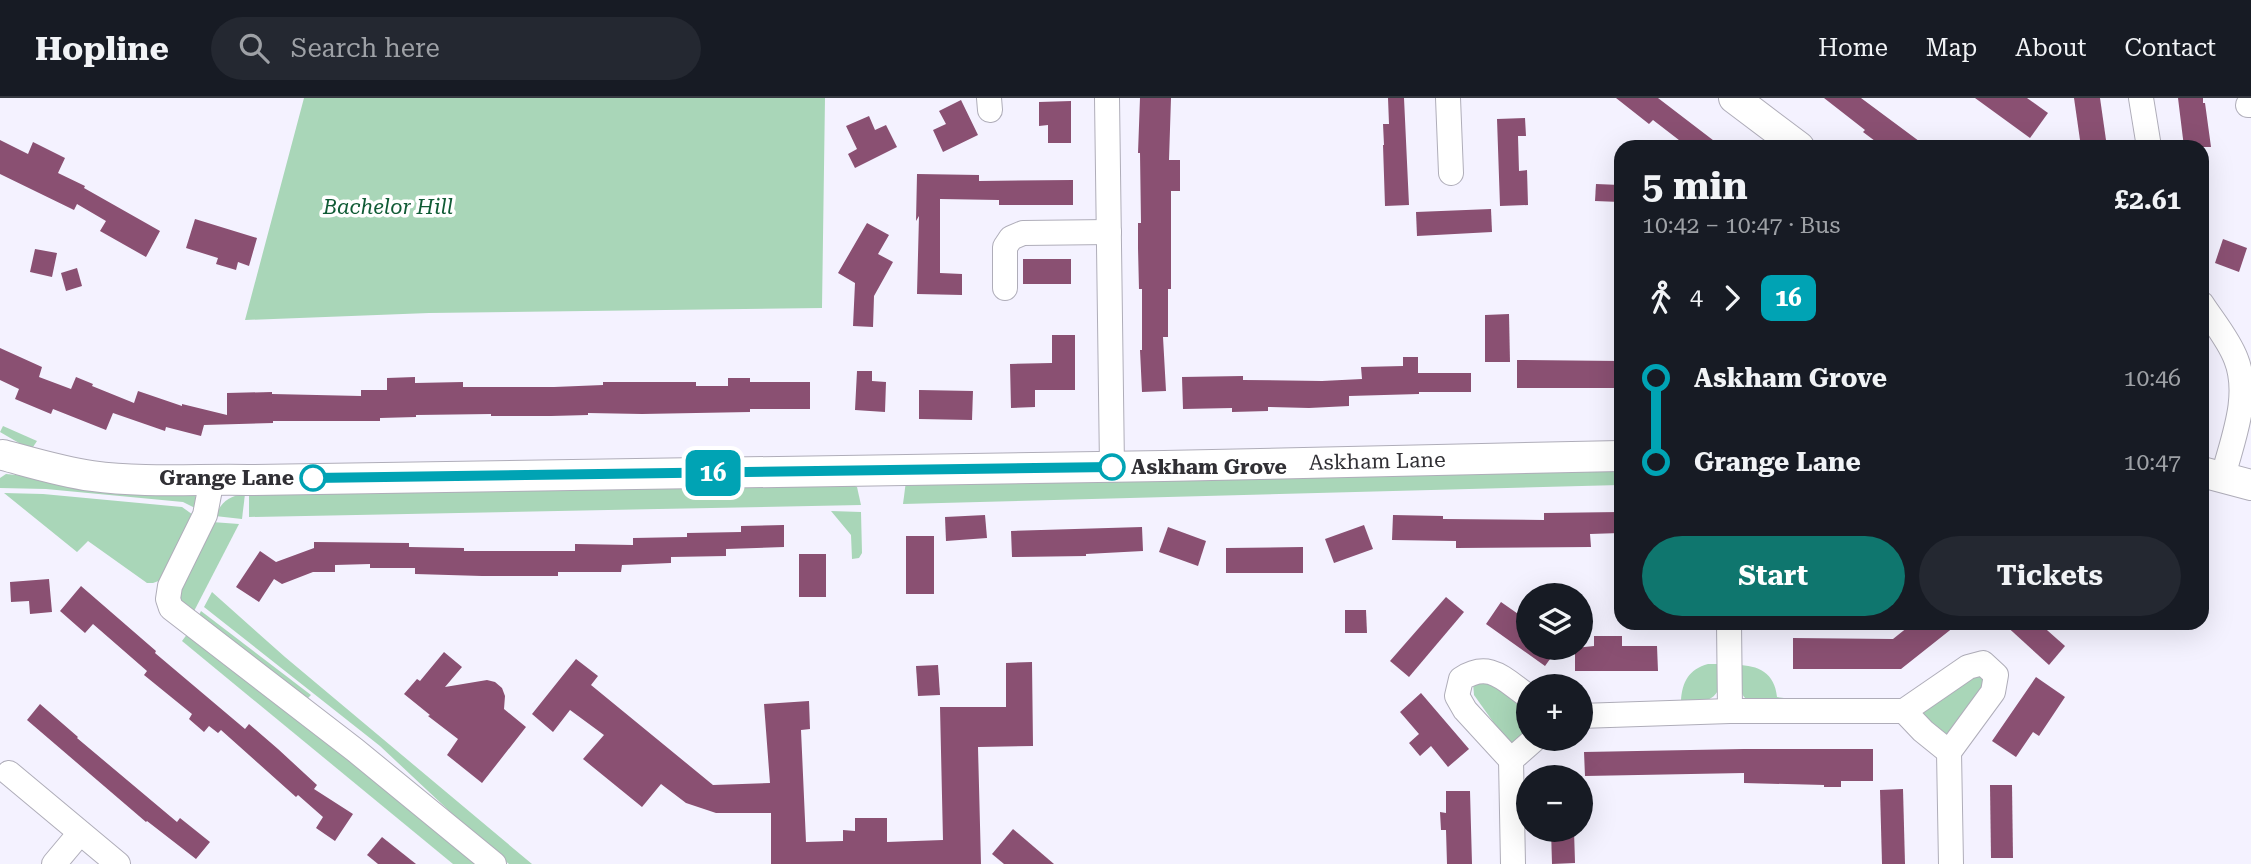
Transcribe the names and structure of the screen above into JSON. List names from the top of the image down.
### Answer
{
  "streets": {
    "street": ["Askham Lane"]
  },
  "parks": ["Bachelor Hill"],
  "places": ["Askham Grove", "Grange Lane"],
  "lines": ["bus line 16"],
  "page": {
    "header": "Hopline",
    "search": "Search here",
    "nav": [
      "Home",
      "Map",
      "About",
      "Contact"
    ],
    "on_map": "16",
    "heading": ["5 min", "10:42 – 10:47 · Bus", "£2.61"],
    "legs": ["4", "16"],
    "list": [
      {
        "name": "Askham Grove",
        "value": "10:46"
      },
      {
        "name": "Grange Lane",
        "value": "10:47"
      }
    ],
    "buttons": ["Start", "Tickets"],
    "map_buttons": ["+", "−"]
  }
}
